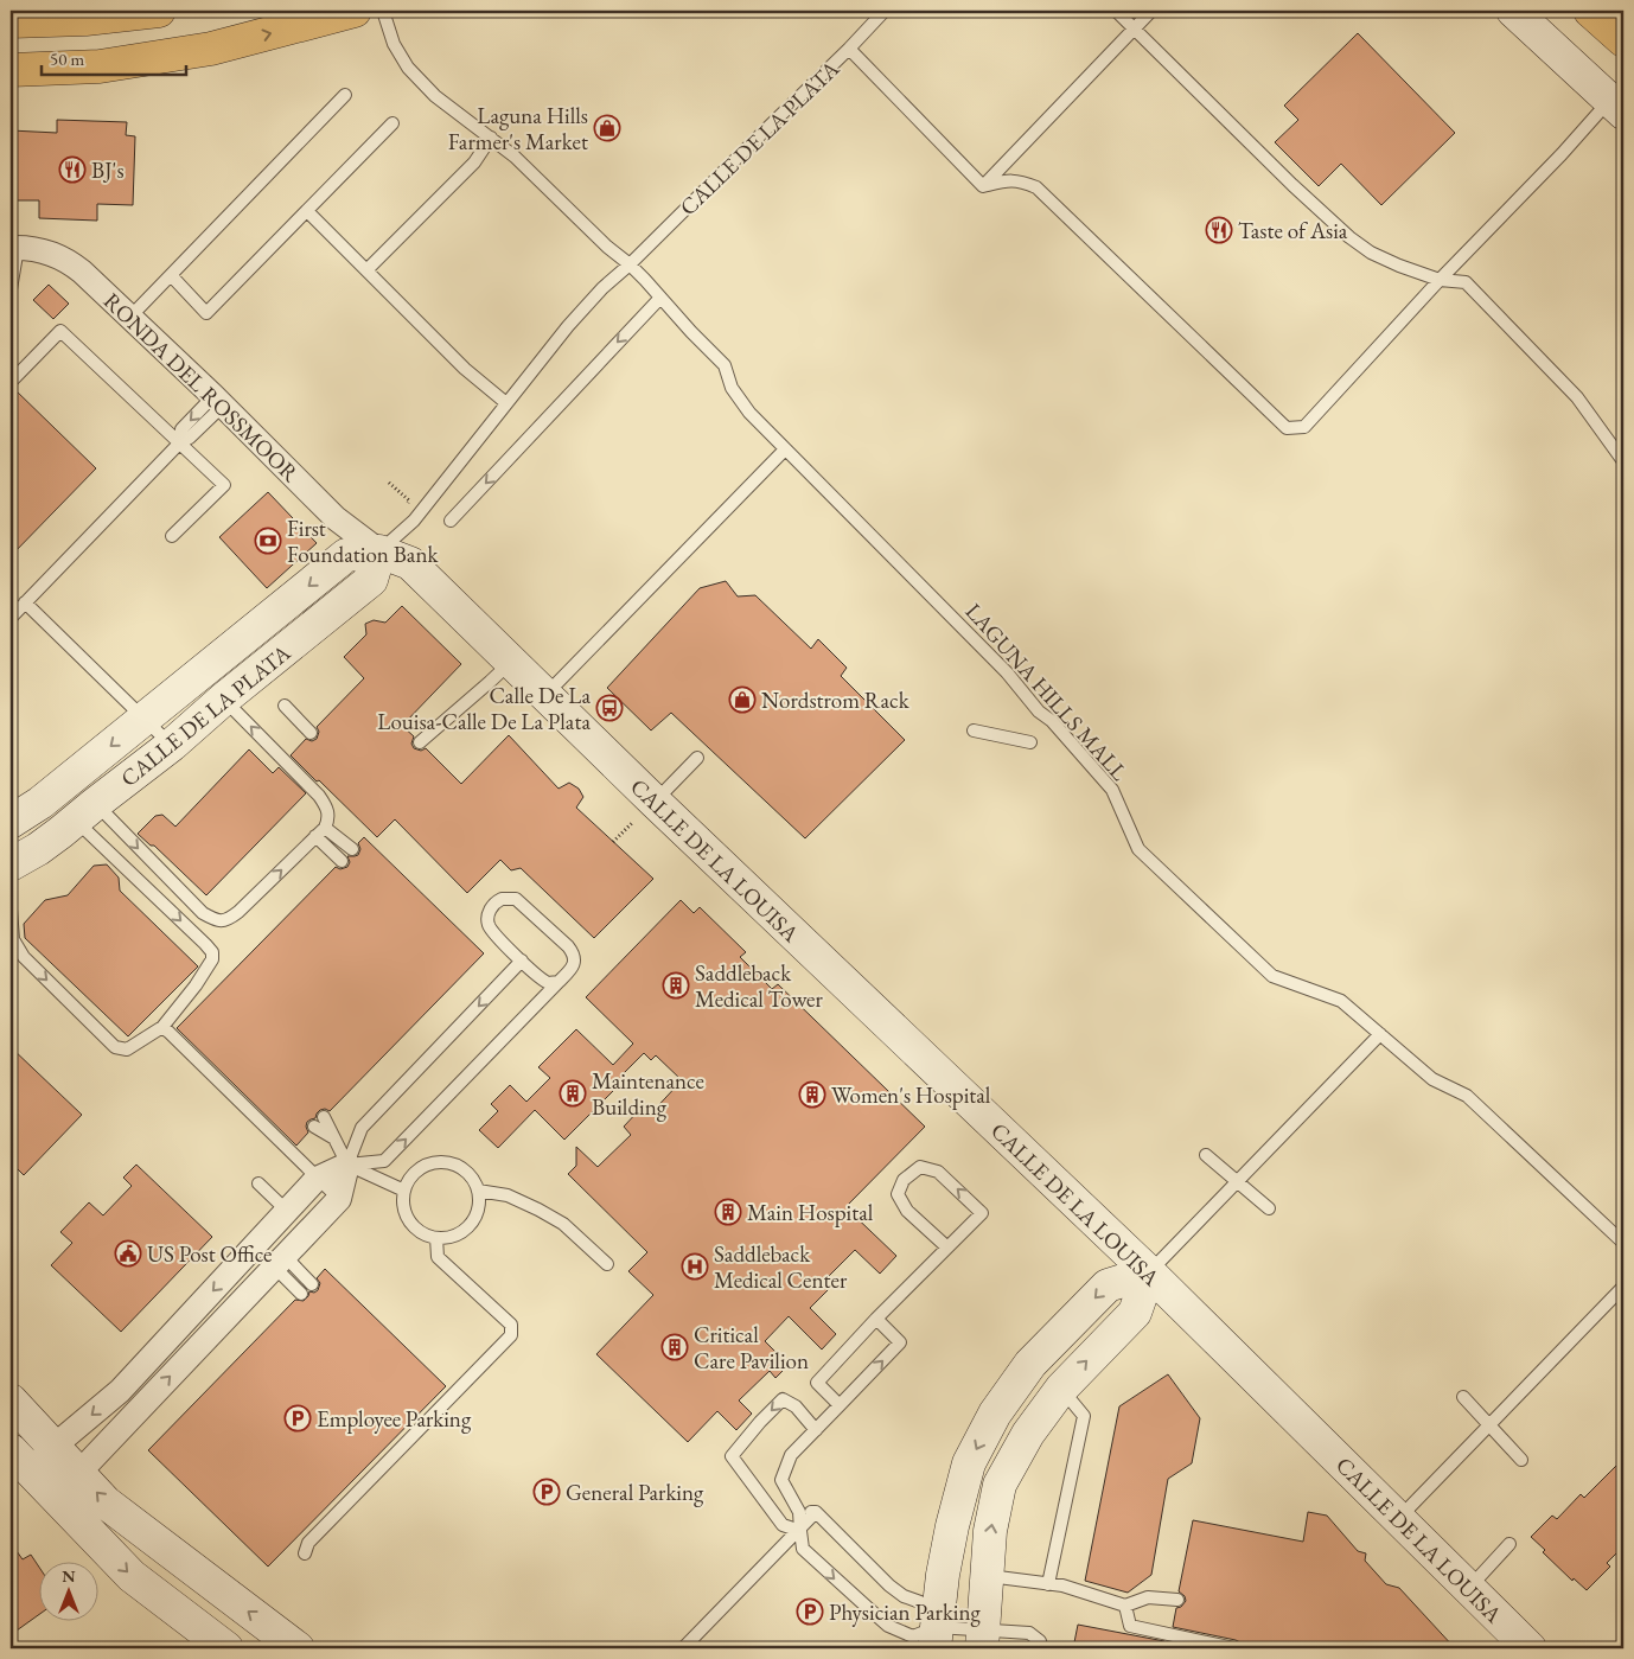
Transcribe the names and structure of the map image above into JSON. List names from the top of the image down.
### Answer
{
  "streets": {
    "street": ["CALLE DE LA PLATA", "RONDA DEL ROSSMOOR", "CALLE DE LA LOUISA"],
    "lane": ["LAGUNA HILLS MALL"]
  },
  "crossings": [
    ["CALLE DE LA PLATA", "RONDA DEL ROSSMOOR"],
    ["CALLE DE LA PLATA", "LAGUNA HILLS MALL"],
    ["CALLE DE LA PLATA", "CALLE DE LA LOUISA"],
    ["RONDA DEL ROSSMOOR", "CALLE DE LA LOUISA"]
  ],
  "places": {
    "shop": ["Laguna Hills Farmer's Market", "Nordstrom Rack"],
    "restaurant": ["BJ's", "Taste of Asia"],
    "bank": ["First Foundation Bank"],
    "bus stop": ["Calle De La Louisa-Calle De La Plata"],
    "building": [
      "Saddleback Medical Tower",
      "Maintenance Building",
      "Women's Hospital",
      "Main Hospital",
      "Critical Care Pavilion"
    ],
    "public building": ["US Post Office"],
    "hospital": ["Saddleback Medical Center"],
    "parking": ["Employee Parking", "General Parking", "Physician Parking"]
  },
  "scale_bar": "50 m",
  "north": "top"
}
